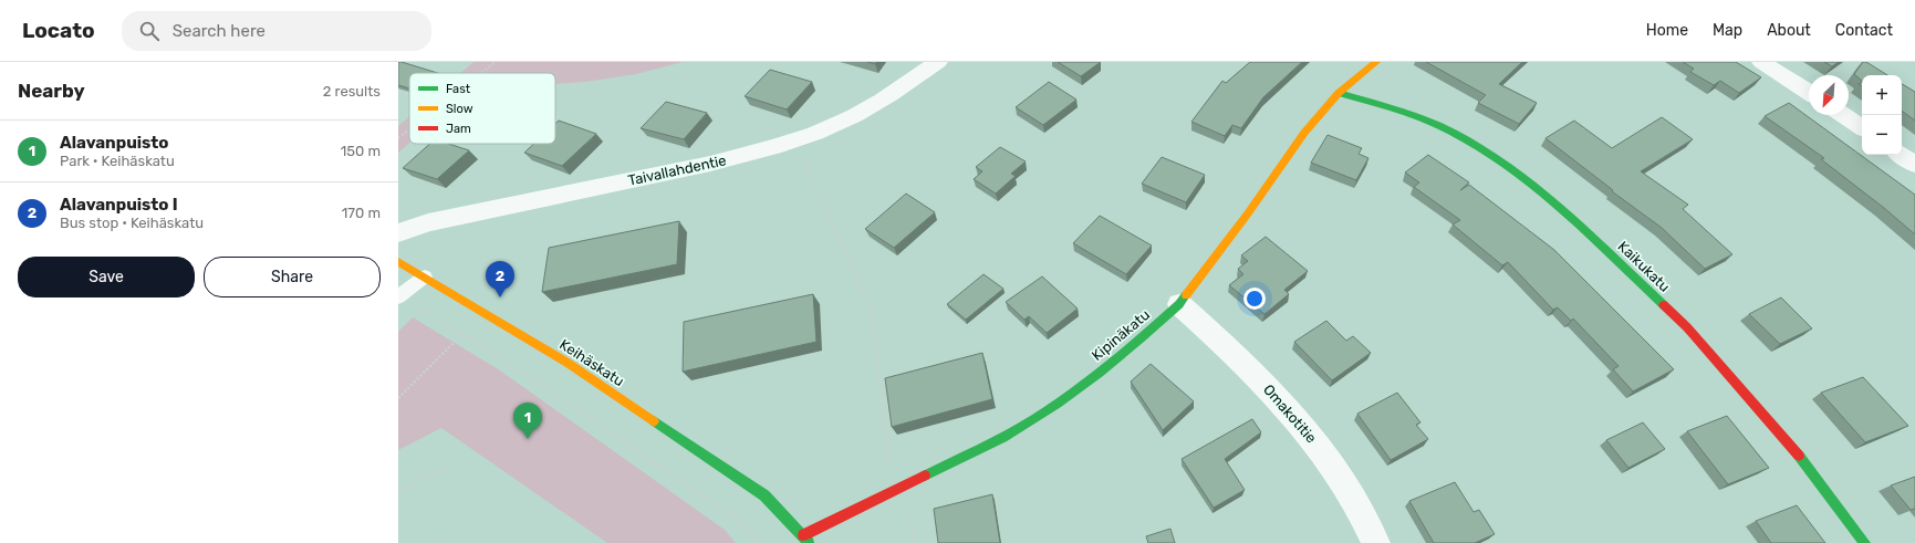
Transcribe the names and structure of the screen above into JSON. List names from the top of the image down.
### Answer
{
  "streets": {
    "street": [
      "Taivallahdentie",
      "Kaikukatu",
      "Kipinäkatu",
      "Keihäskatu",
      "Omakotitie"
    ]
  },
  "crossings": [
    ["Kaikukatu", "Kipinäkatu"],
    ["Kipinäkatu", "Keihäskatu"],
    ["Kipinäkatu", "Omakotitie"]
  ],
  "legend": ["Fast", "Slow", "Jam"],
  "north": "bottom left",
  "page": {
    "header": "Locato",
    "search": "Search here",
    "nav": [
      "Home",
      "Map",
      "About",
      "Contact"
    ],
    "heading": ["Nearby", "2 results"],
    "map_buttons": ["+", "−"],
    "list": [
      {
        "mark": "1",
        "name": "Alavanpuisto",
        "note": "Park · Keihäskatu",
        "value": "150 m"
      },
      {
        "mark": "2",
        "name": "Alavanpuisto I",
        "note": "Bus stop · Keihäskatu",
        "value": "170 m"
      }
    ],
    "buttons": ["Save", "Share"],
    "pins": ["2", "1"]
  }
}
